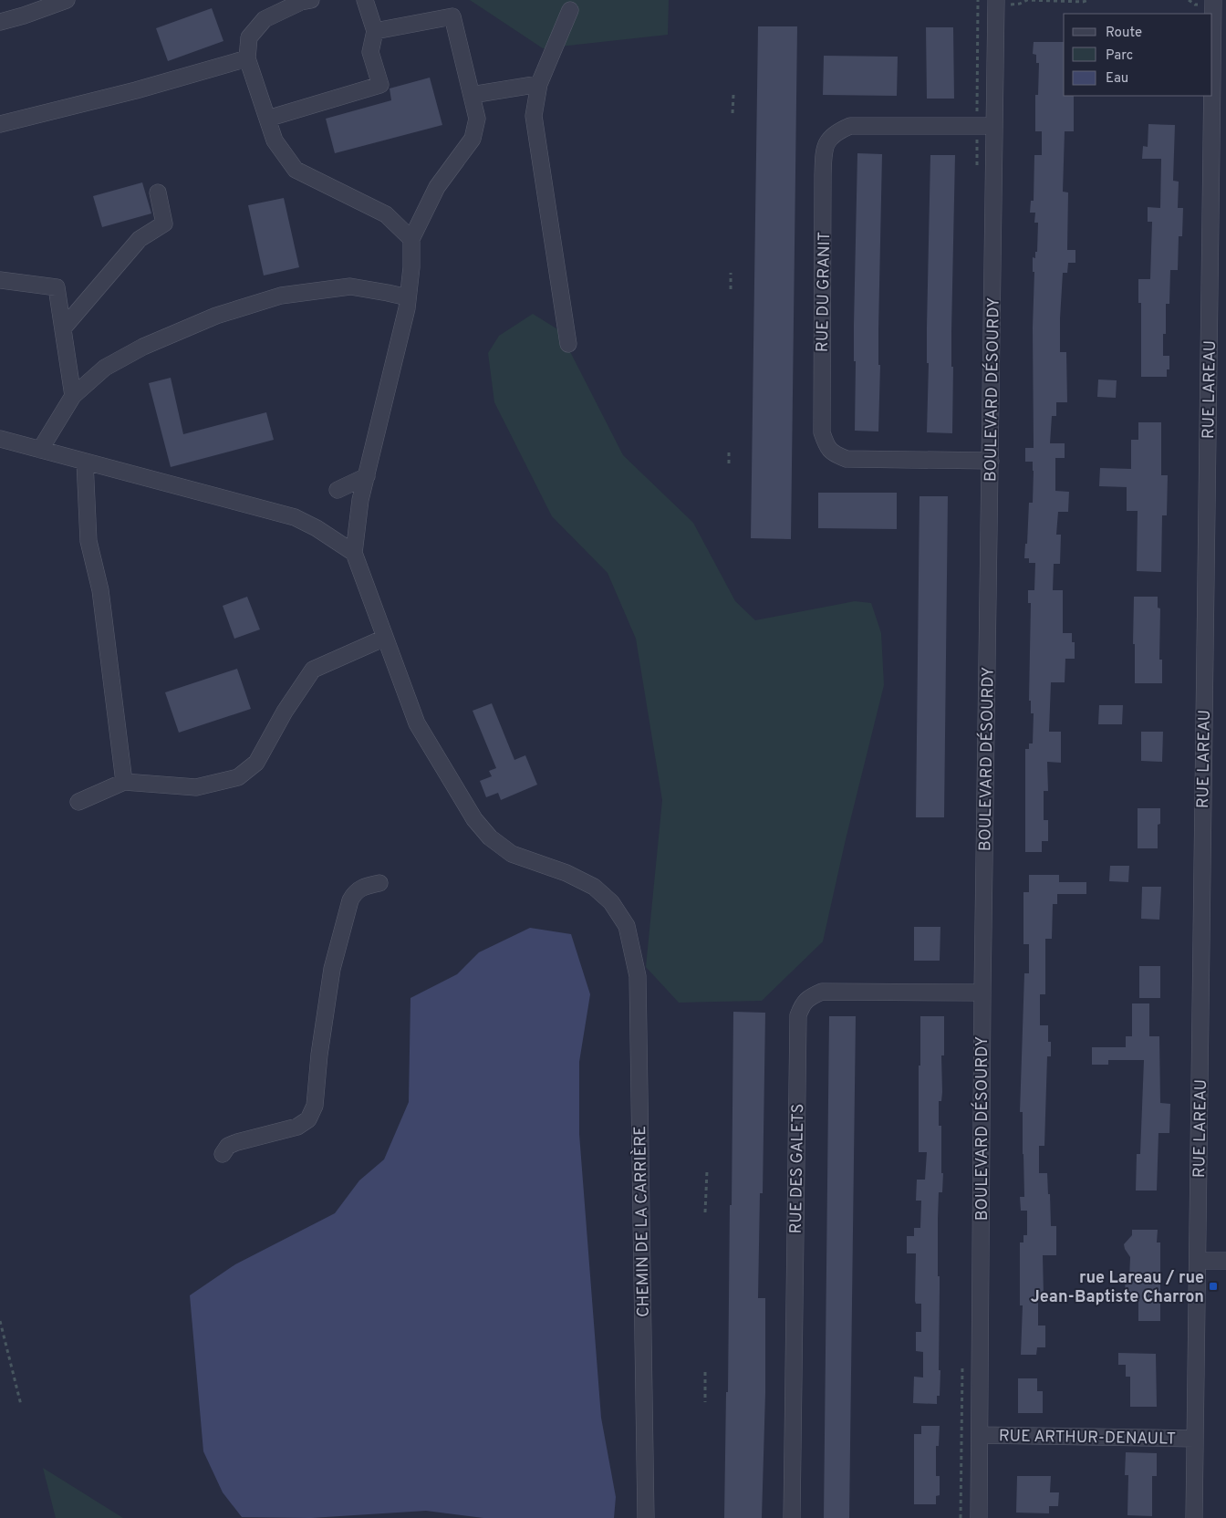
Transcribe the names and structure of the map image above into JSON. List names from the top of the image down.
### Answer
{
  "streets": {
    "street": [
      "RUE DU GRANIT",
      "BOULEVARD DÉSOURDY",
      "RUE LAREAU",
      "RUE DES GALETS",
      "CHEMIN DE LA CARRIÈRE",
      "RUE ARTHUR-DENAULT"
    ]
  },
  "crossings": [
    ["RUE DU GRANIT", "BOULEVARD DÉSOURDY"],
    ["BOULEVARD DÉSOURDY", "RUE DES GALETS"],
    ["BOULEVARD DÉSOURDY", "RUE ARTHUR-DENAULT"],
    ["RUE LAREAU", "RUE ARTHUR-DENAULT"]
  ],
  "places": {
    "transit": ["rue Lareau / rue Jean-Baptiste Charron"]
  },
  "legend": ["Route", "Parc", "Eau"]
}
